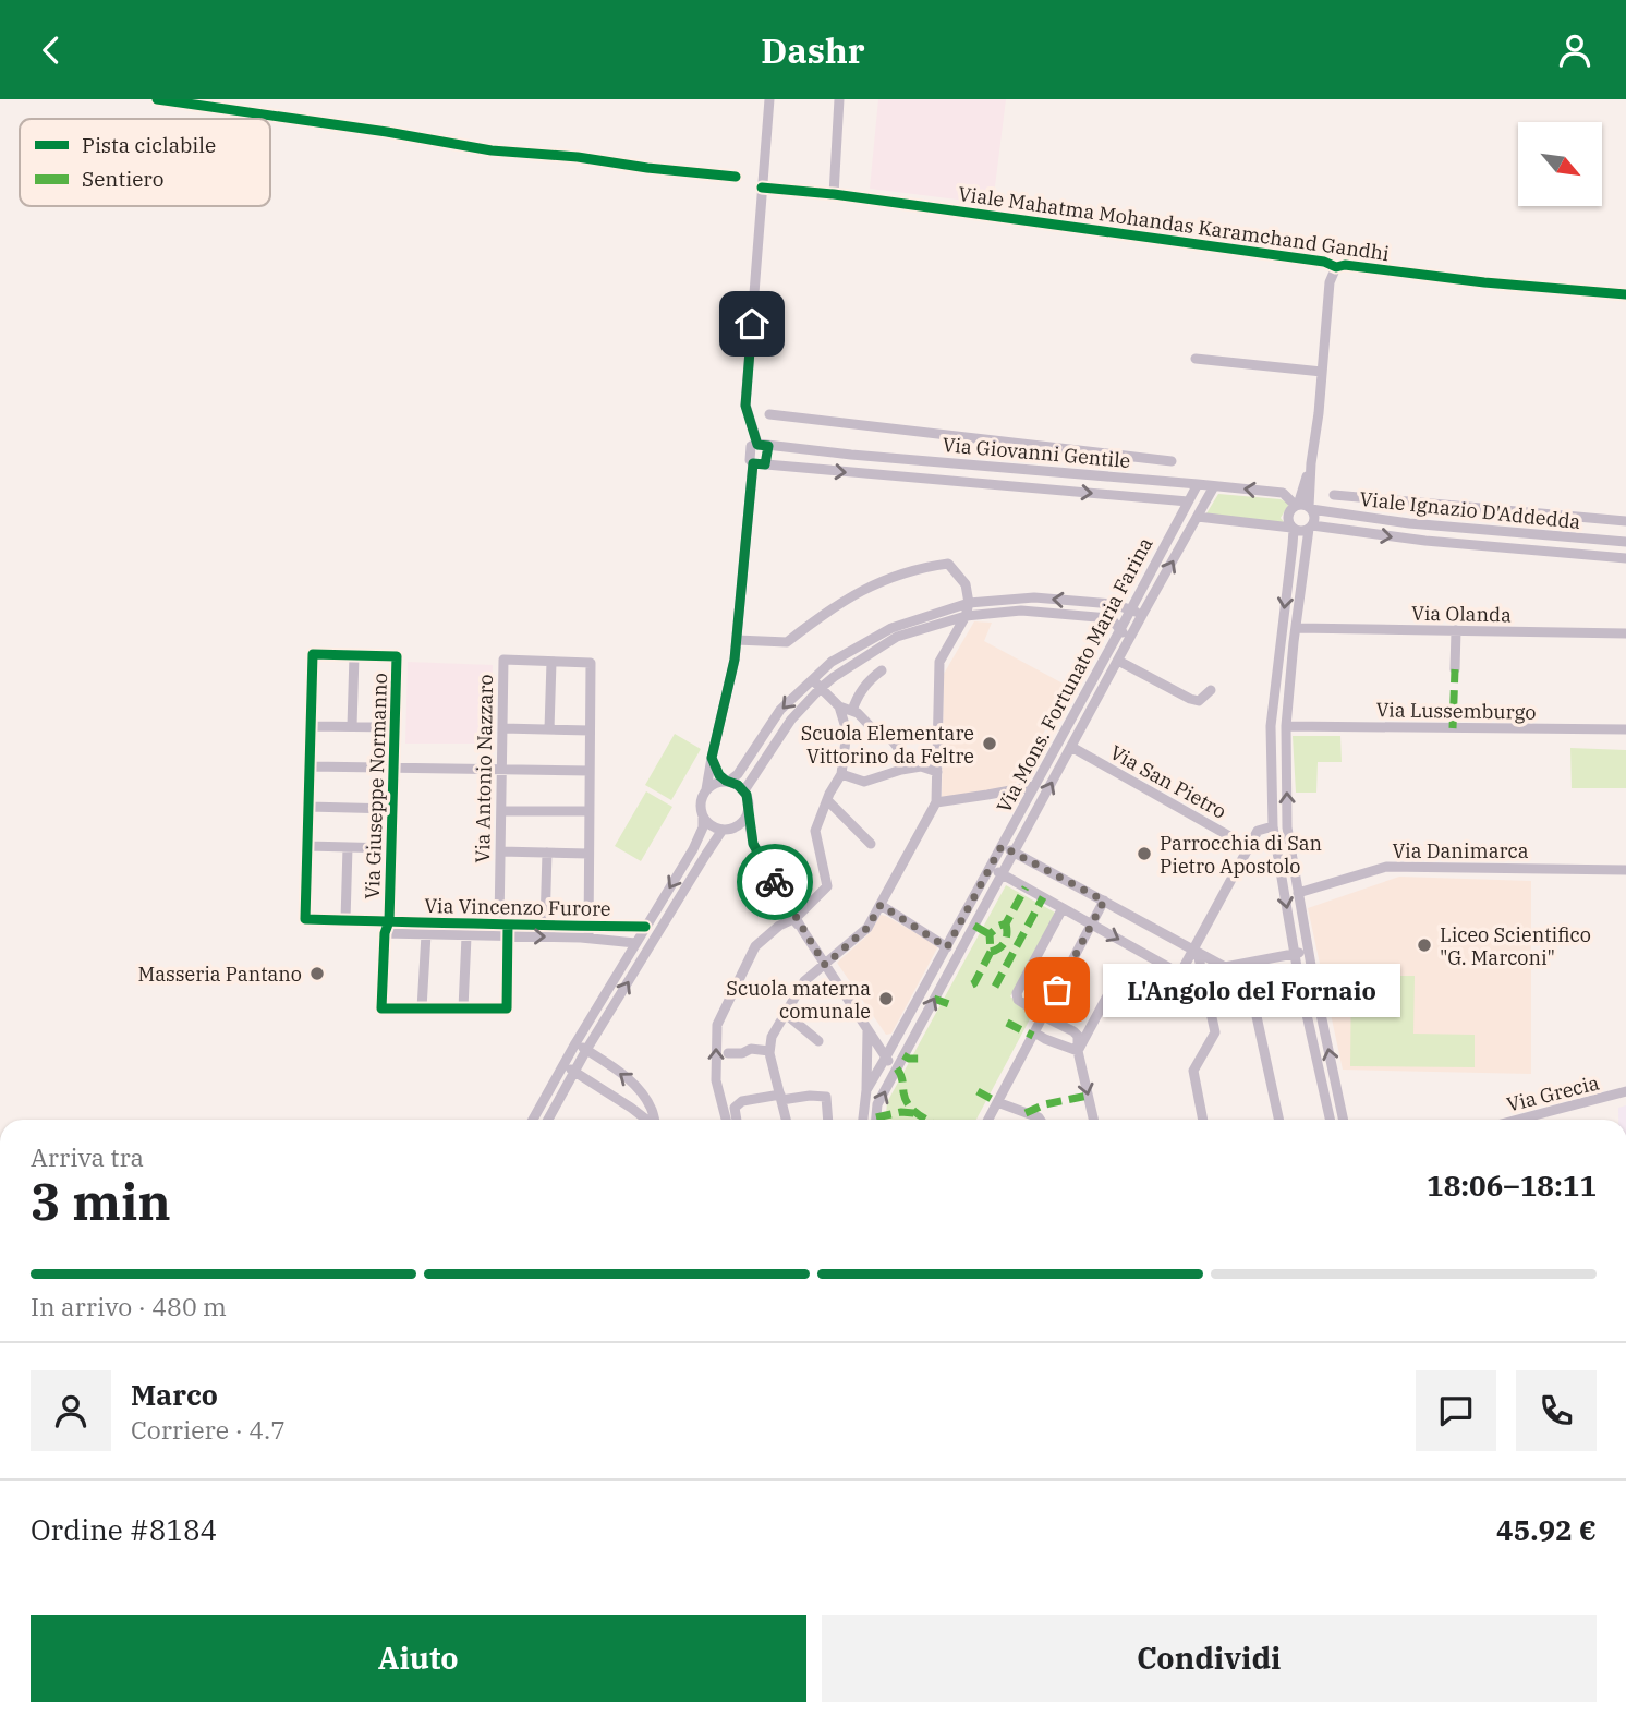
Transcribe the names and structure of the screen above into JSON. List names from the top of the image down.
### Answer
{
  "streets": {
    "street": [
      "Viale Mahatma Mohandas Karamchand Gandhi",
      "Via Giovanni Gentile",
      "Viale Ignazio D'Addedda",
      "Via Olanda",
      "Via Mons. Fortunato Maria Farina",
      "Via Lussemburgo",
      "Via Antonio Nazzaro",
      "Via San Pietro",
      "Via Giuseppe Normanno",
      "Via Danimarca",
      "Via Vincenzo Furore",
      "Via Grecia"
    ]
  },
  "crossings": [
    ["Viale Mahatma Mohandas Karamchand Gandhi", "Via Giovanni Gentile"],
    ["Viale Mahatma Mohandas Karamchand Gandhi", "Viale Ignazio D'Addedda"],
    ["Via Giovanni Gentile", "Viale Ignazio D'Addedda"],
    ["Via Giovanni Gentile", "Via Mons. Fortunato Maria Farina"],
    ["Via Mons. Fortunato Maria Farina", "Via San Pietro"],
    ["Via Antonio Nazzaro", "Via Vincenzo Furore"],
    ["Via Giuseppe Normanno", "Via Vincenzo Furore"]
  ],
  "places": [
    "Scuola Elementare Vittorino da Feltre",
    "Parrocchia di San Pietro Apostolo",
    "Liceo Scientifico \"G. Marconi\"",
    "Masseria Pantano",
    "L'Angolo del Fornaio",
    "Scuola materna comunale"
  ],
  "legend": ["Pista ciclabile", "Sentiero"],
  "north": "bottom right",
  "page": {
    "header": "Dashr",
    "bubble": "L'Angolo del Fornaio",
    "heading": ["3 min", "Arriva tra", "18:06–18:11"],
    "panel": [
      "Marco",
      "Corriere · 4.7",
      "Ordine #8184",
      "45.92 €"
    ],
    "bar": "In arrivo · 480 m",
    "buttons": ["Aiuto", "Condividi"]
  }
}
